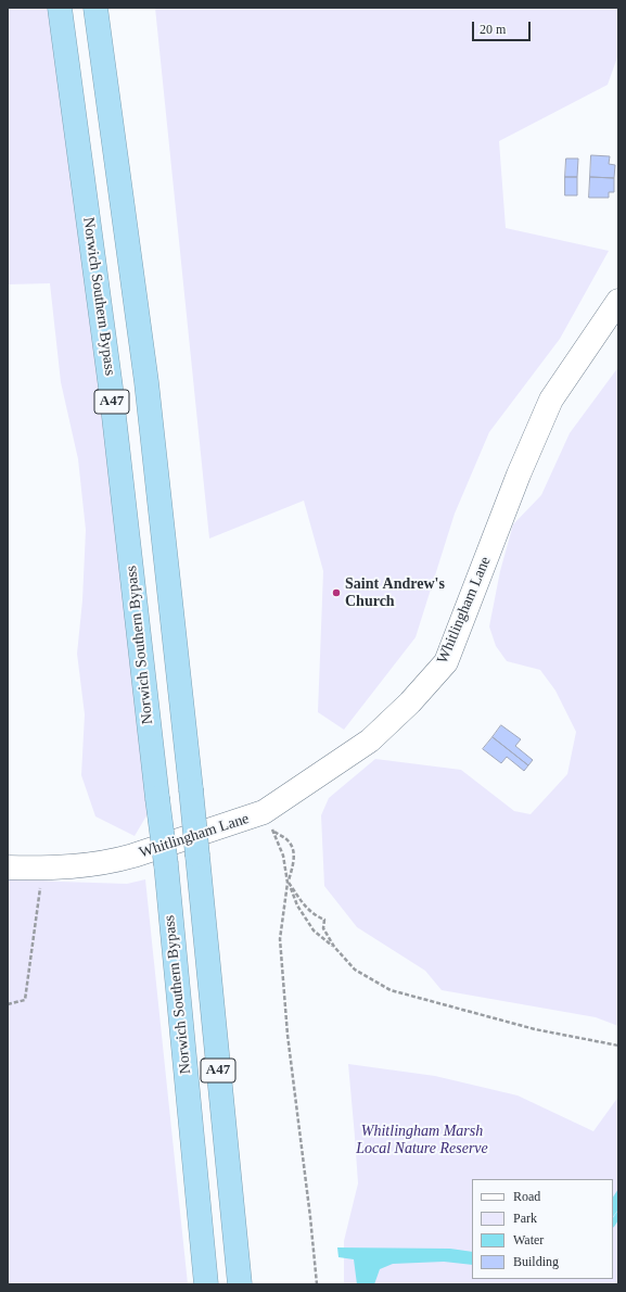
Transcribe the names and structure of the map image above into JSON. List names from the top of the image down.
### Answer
{
  "streets": {
    "highway": ["Norwich Southern Bypass", "A47"],
    "street": ["Whitlingham Lane"]
  },
  "parks": ["Whitlingham Marsh Local Nature Reserve"],
  "places": ["Saint Andrew's Church"],
  "legend": [
    "Road",
    "Park",
    "Water",
    "Building"
  ],
  "scale_bar": "20 m"
}
